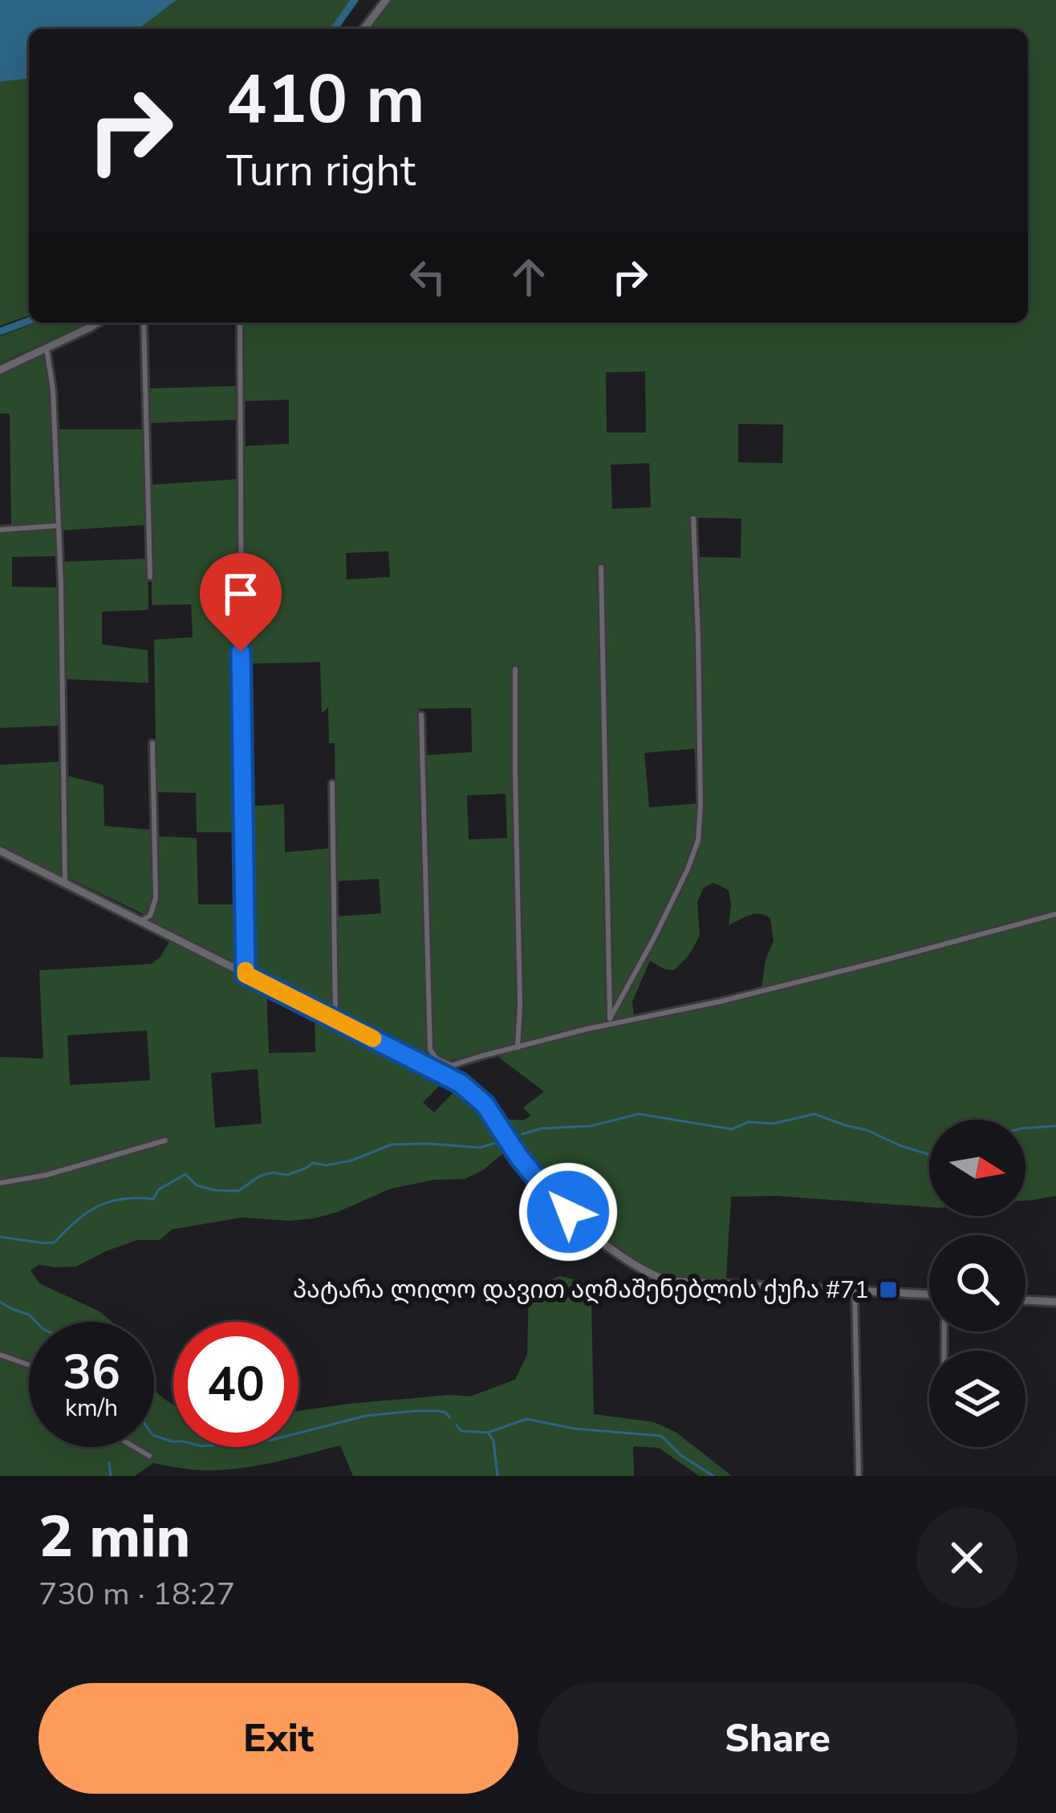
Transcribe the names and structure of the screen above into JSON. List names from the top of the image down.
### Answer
{
  "places": {
    "transit": ["პატარა ლილო დავით აღმაშენებლის ქუჩა #71"]
  },
  "north": "right",
  "page": {
    "turn": ["410 m", "Turn right"],
    "speed": "36 km/h",
    "limit": "40",
    "heading": ["2 min", "730 m · 18:27"],
    "buttons": ["Exit", "Share"]
  }
}
